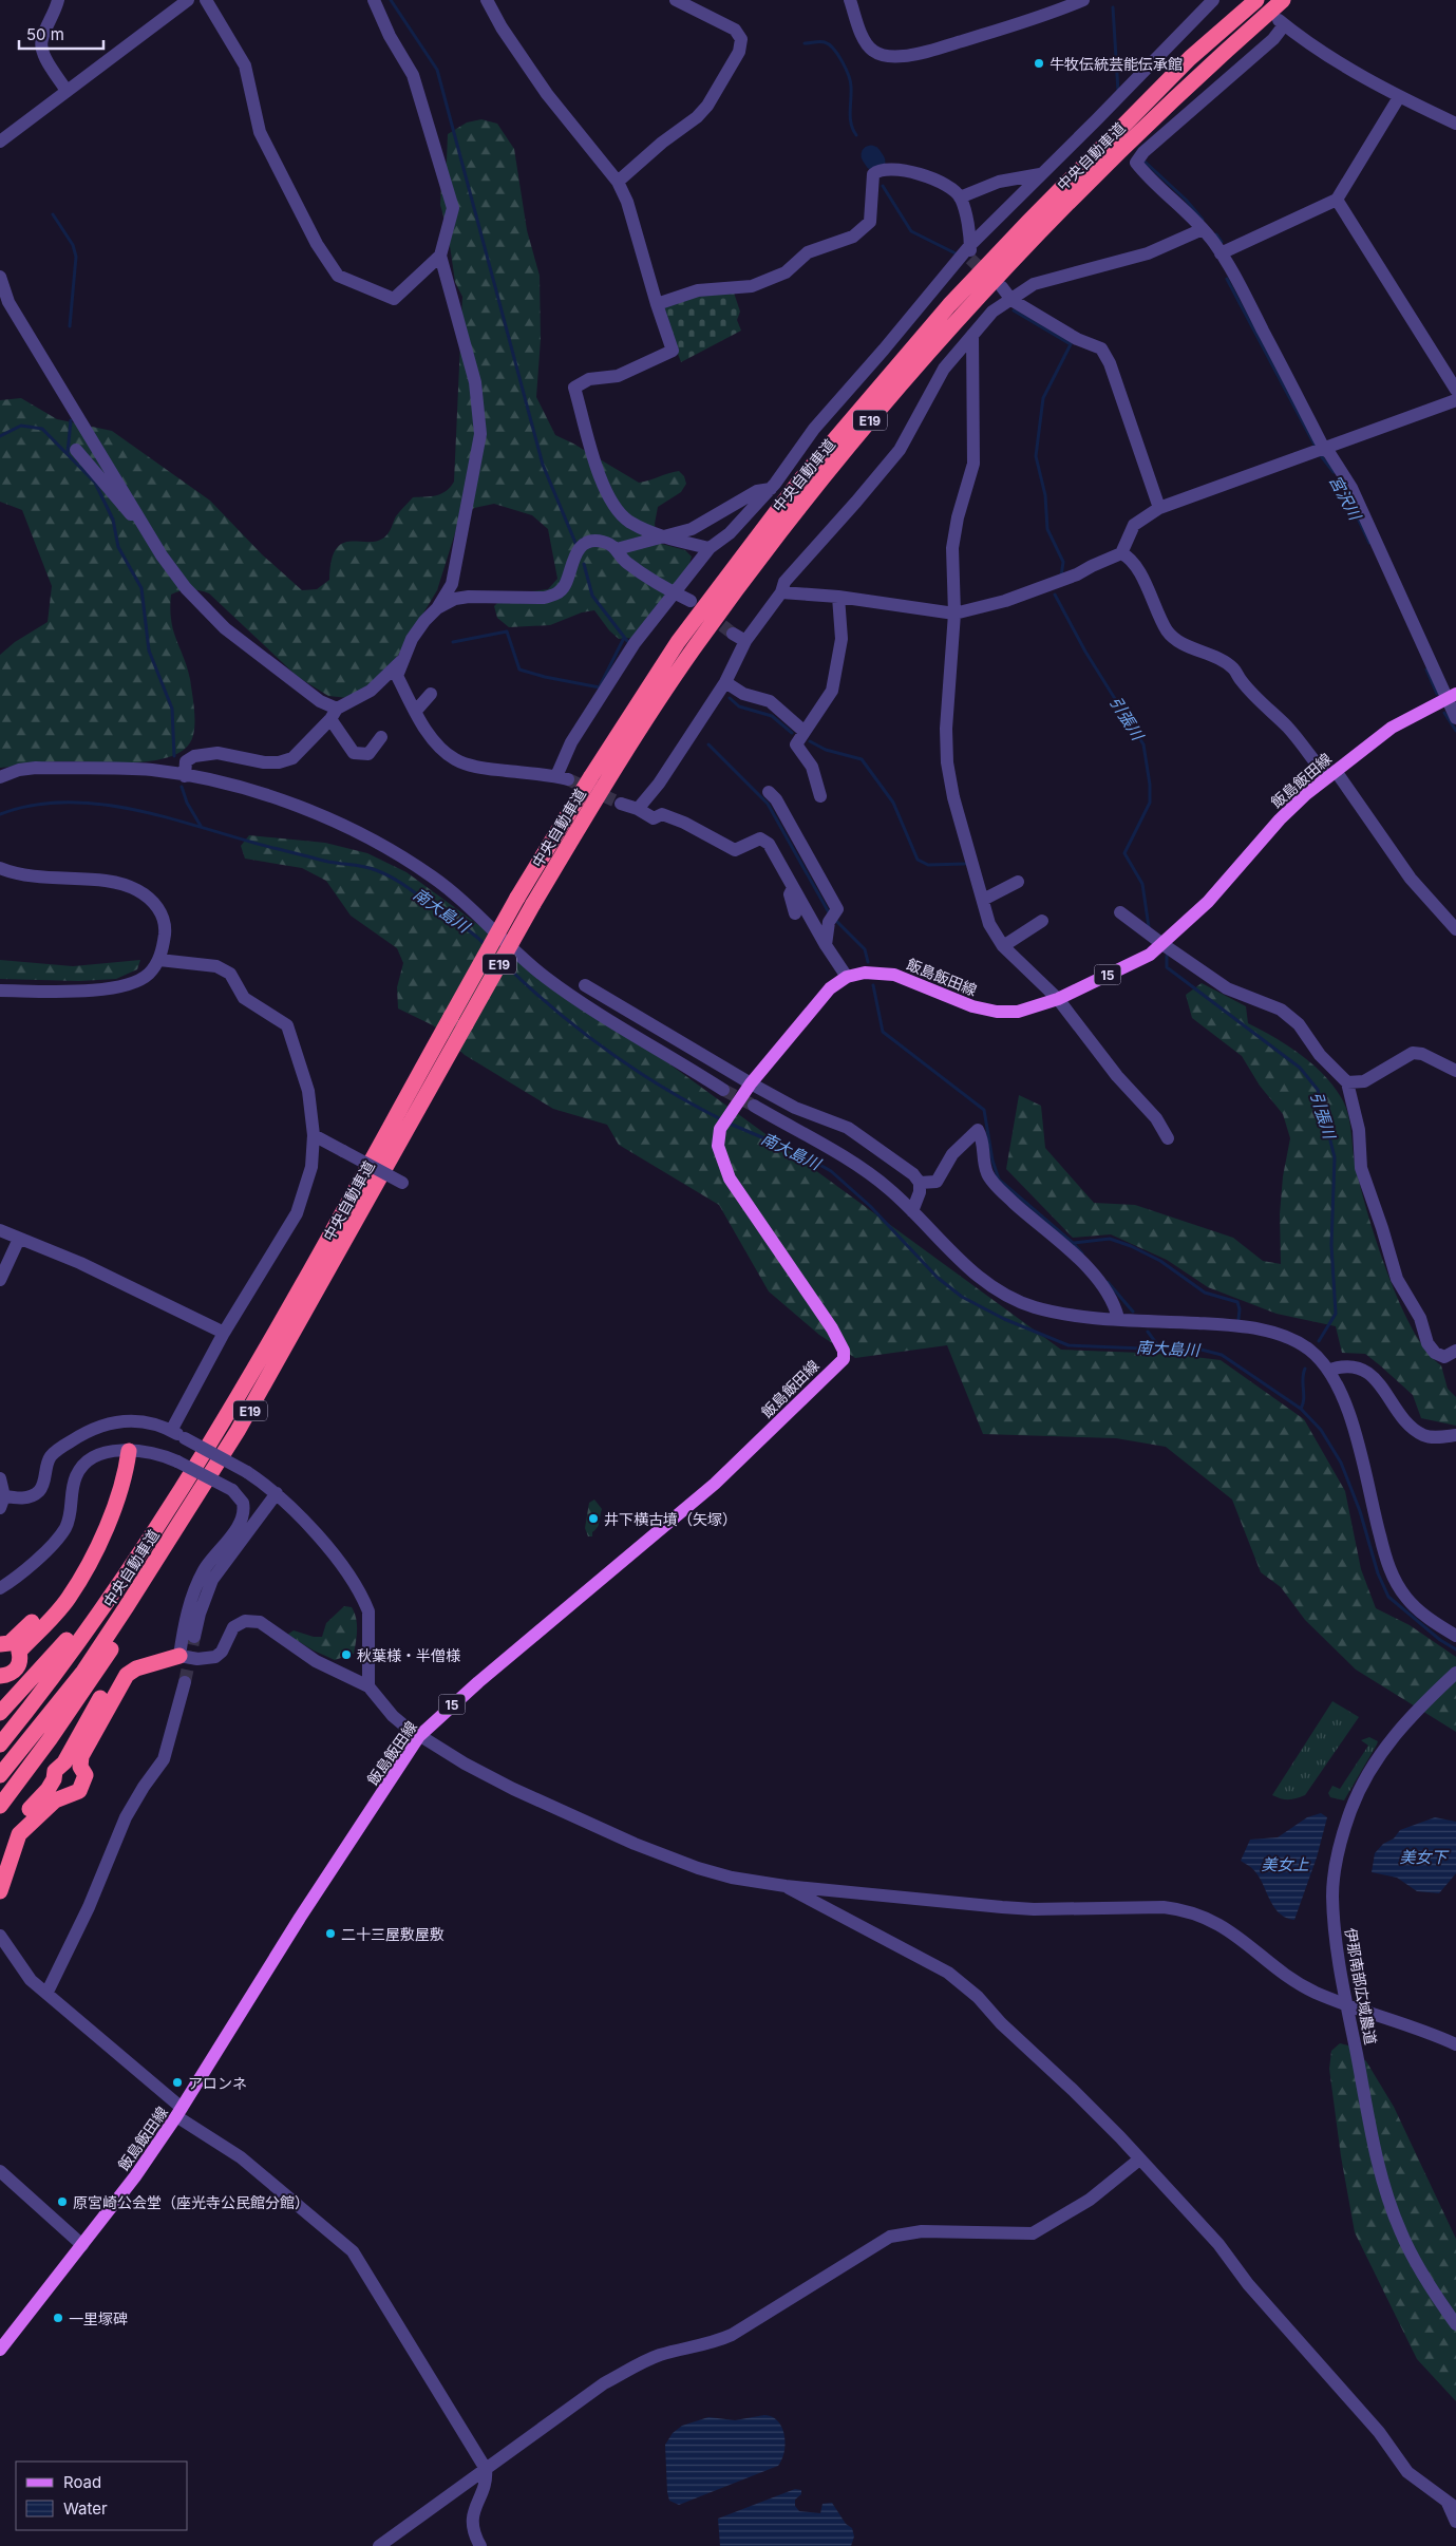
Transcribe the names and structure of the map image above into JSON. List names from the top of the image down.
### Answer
{
  "streets": {
    "highway": ["中央自動車道", "E19"],
    "main road": ["飯島飯田線", "15"],
    "street": ["伊那南部広域農道"]
  },
  "water": [
    "宮沢川",
    "引張川",
    "南大島川",
    "美女下",
    "美女上"
  ],
  "places": [
    "牛牧伝統芸能伝承館",
    "井下横古墳（矢塚）",
    "秋葉様・半僧様",
    "二十三屋敷屋敷",
    "アロンネ",
    "原宮崎公会堂（座光寺公民館分館）",
    "一里塚碑"
  ],
  "legend": ["Road", "Water"],
  "scale_bar": "50 m"
}
